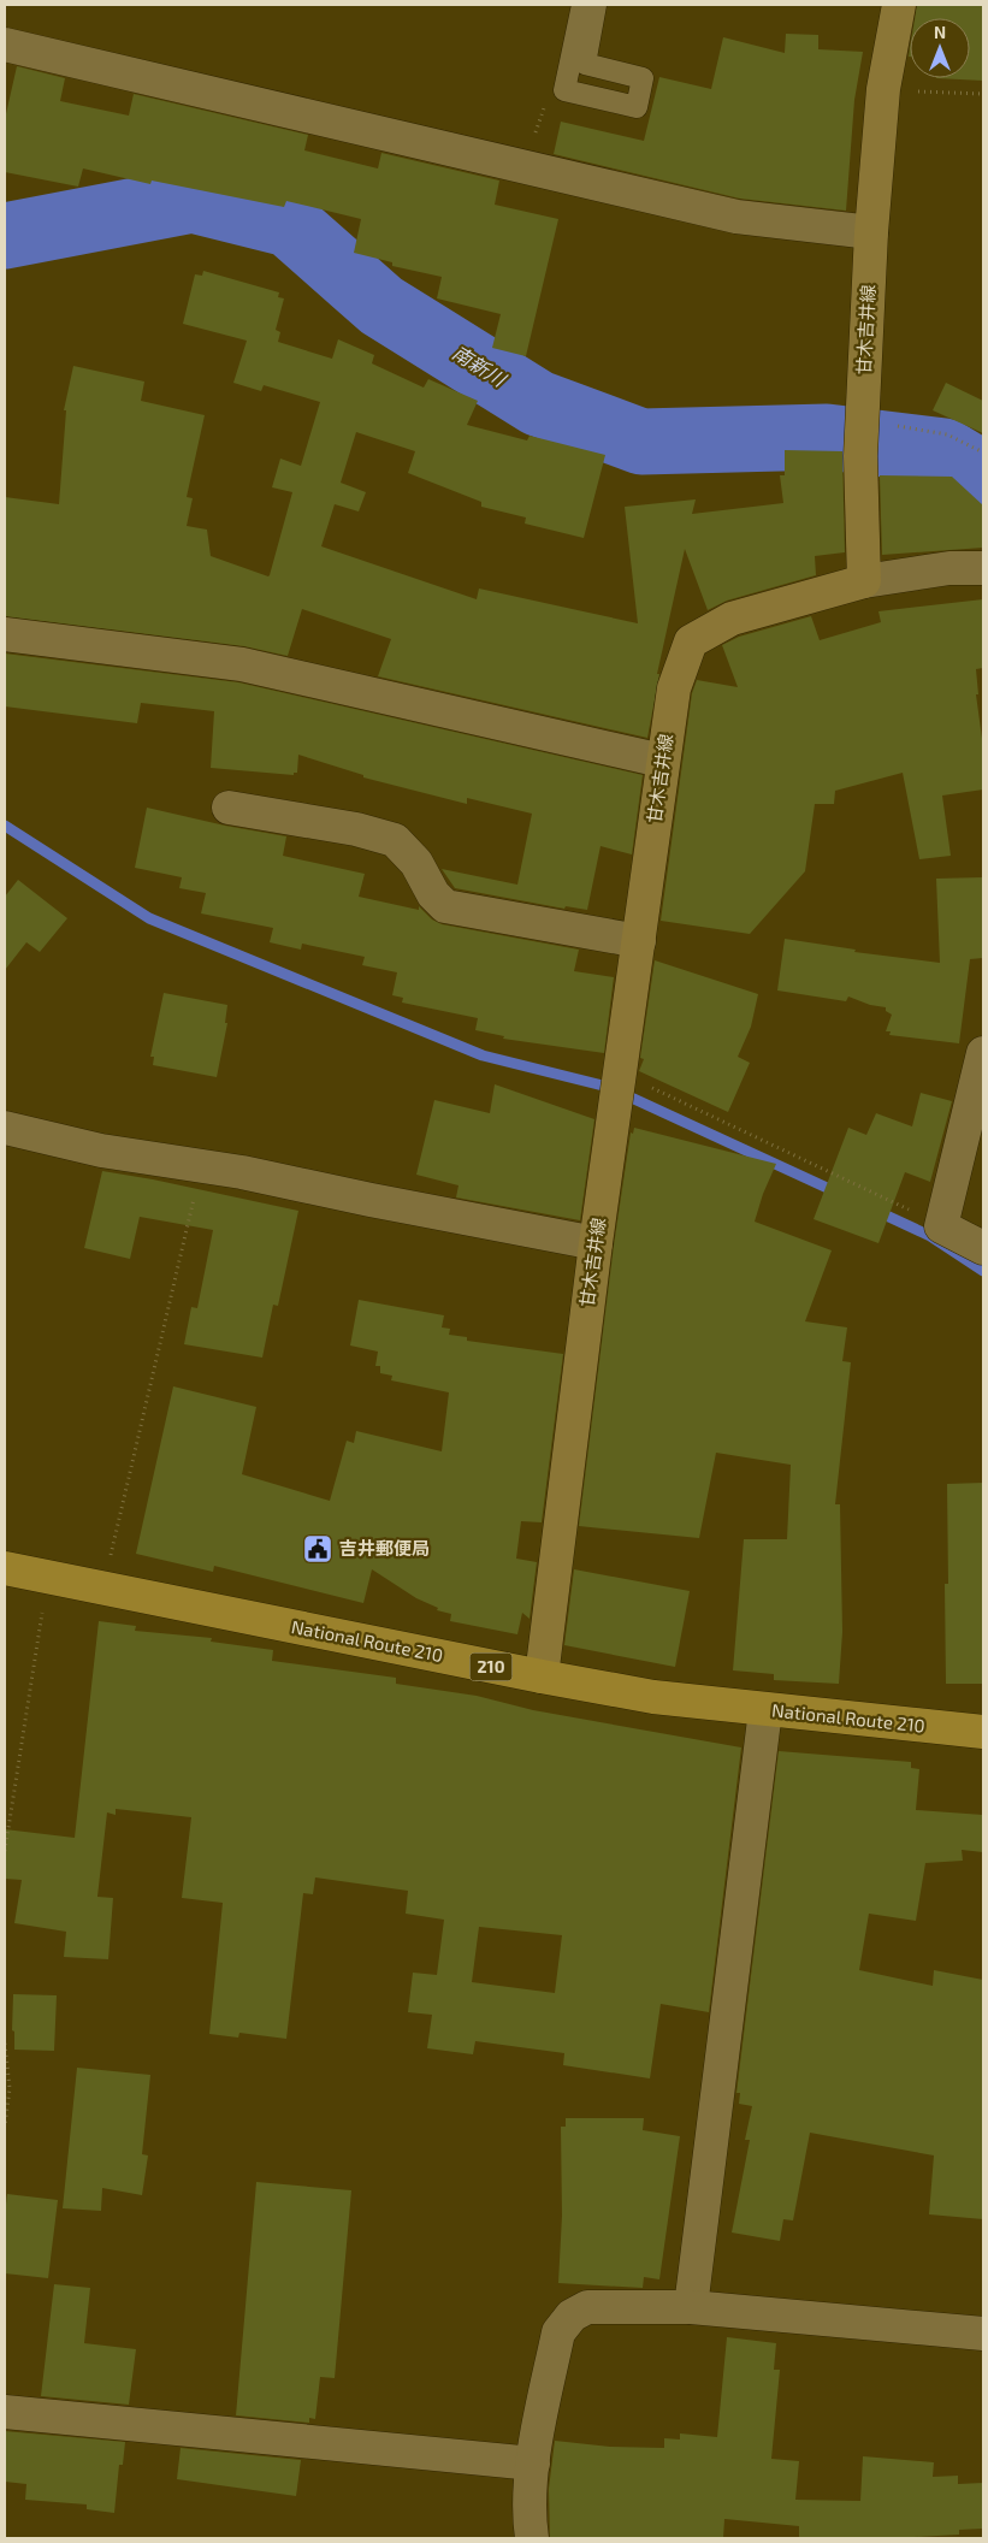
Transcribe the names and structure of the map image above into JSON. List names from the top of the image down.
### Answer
{
  "streets": {
    "highway": ["National Route 210", "210"],
    "main road": ["甘木吉井線"]
  },
  "crossings": [
    ["甘木吉井線", "National Route 210"]
  ],
  "water": ["南新川"],
  "places": {
    "public building": ["吉井郵便局"]
  },
  "north": "top"
}
